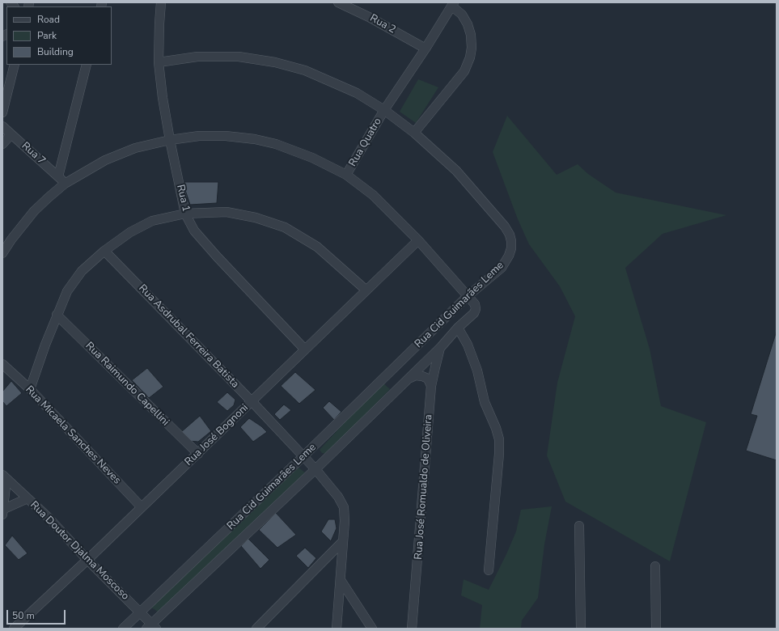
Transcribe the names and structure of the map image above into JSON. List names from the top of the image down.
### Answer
{
  "streets": {
    "street": [
      "Rua 2",
      "Rua Quatro",
      "Rua 7",
      "Rua 1",
      "Rua Cid Guimarães Leme",
      "Rua Asdrubal Ferreira Batista",
      "Rua Raimundo Capellini",
      "Rua Micaela Sanches Neves",
      "Rua José Bognoni",
      "Rua José Romualdo de Oliveira",
      "Rua Doutor Djalma Moscoso"
    ]
  },
  "crossings": [
    ["Rua 2", "Rua Quatro"],
    ["Rua Quatro", "Rua Cid Guimarães Leme"],
    ["Rua 1", "Rua Cid Guimarães Leme"],
    ["Rua 1", "Rua José Bognoni"],
    ["Rua Cid Guimarães Leme", "Rua Asdrubal Ferreira Batista"],
    ["Rua Cid Guimarães Leme", "Rua José Romualdo de Oliveira"],
    ["Rua Cid Guimarães Leme", "Rua Doutor Djalma Moscoso"],
    ["Rua Asdrubal Ferreira Batista", "Rua José Bognoni"],
    ["Rua Raimundo Capellini", "Rua José Bognoni"],
    ["Rua Micaela Sanches Neves", "Rua José Bognoni"],
    ["Rua José Bognoni", "Rua Doutor Djalma Moscoso"]
  ],
  "legend": ["Road", "Park", "Building"],
  "scale_bar": "50 m"
}
